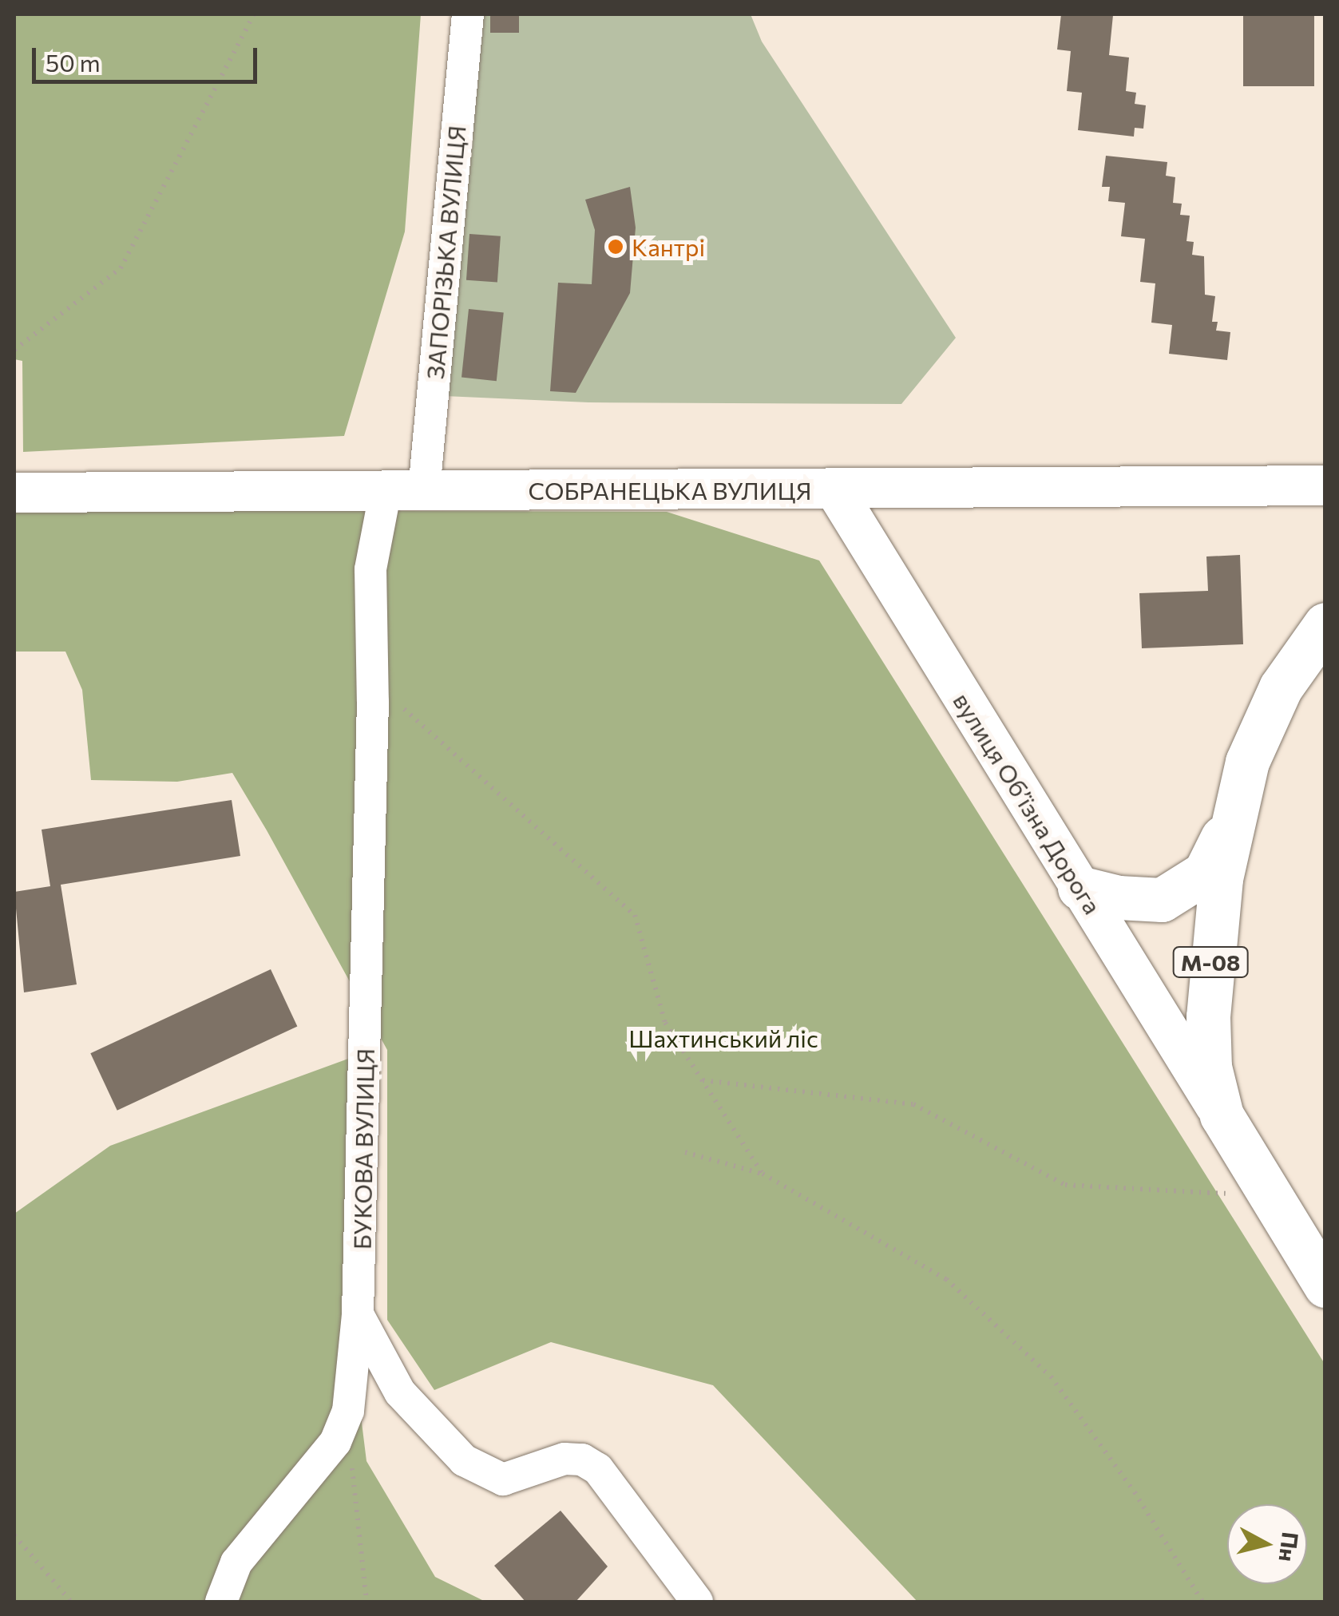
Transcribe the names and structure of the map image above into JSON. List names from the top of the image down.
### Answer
{
  "streets": {
    "highway": ["вулиця Обʼїзна Дорога", "М-08"],
    "main road": ["СОБРАНЕЦЬКА ВУЛИЦЯ"],
    "street": ["ЗАПОРІЗЬКА ВУЛИЦЯ", "БУКОВА ВУЛИЦЯ"]
  },
  "crossings": [
    ["ЗАПОРІЗЬКА ВУЛИЦЯ", "СОБРАНЕЦЬКА ВУЛИЦЯ"],
    ["ЗАПОРІЗЬКА ВУЛИЦЯ", "БУКОВА ВУЛИЦЯ"],
    ["СОБРАНЕЦЬКА ВУЛИЦЯ", "вулиця Обʼїзна Дорога"],
    ["СОБРАНЕЦЬКА ВУЛИЦЯ", "БУКОВА ВУЛИЦЯ"]
  ],
  "parks": ["Шахтинський ліс"],
  "places": ["Кантрі"],
  "scale_bar": "50 m",
  "north": "right"
}
